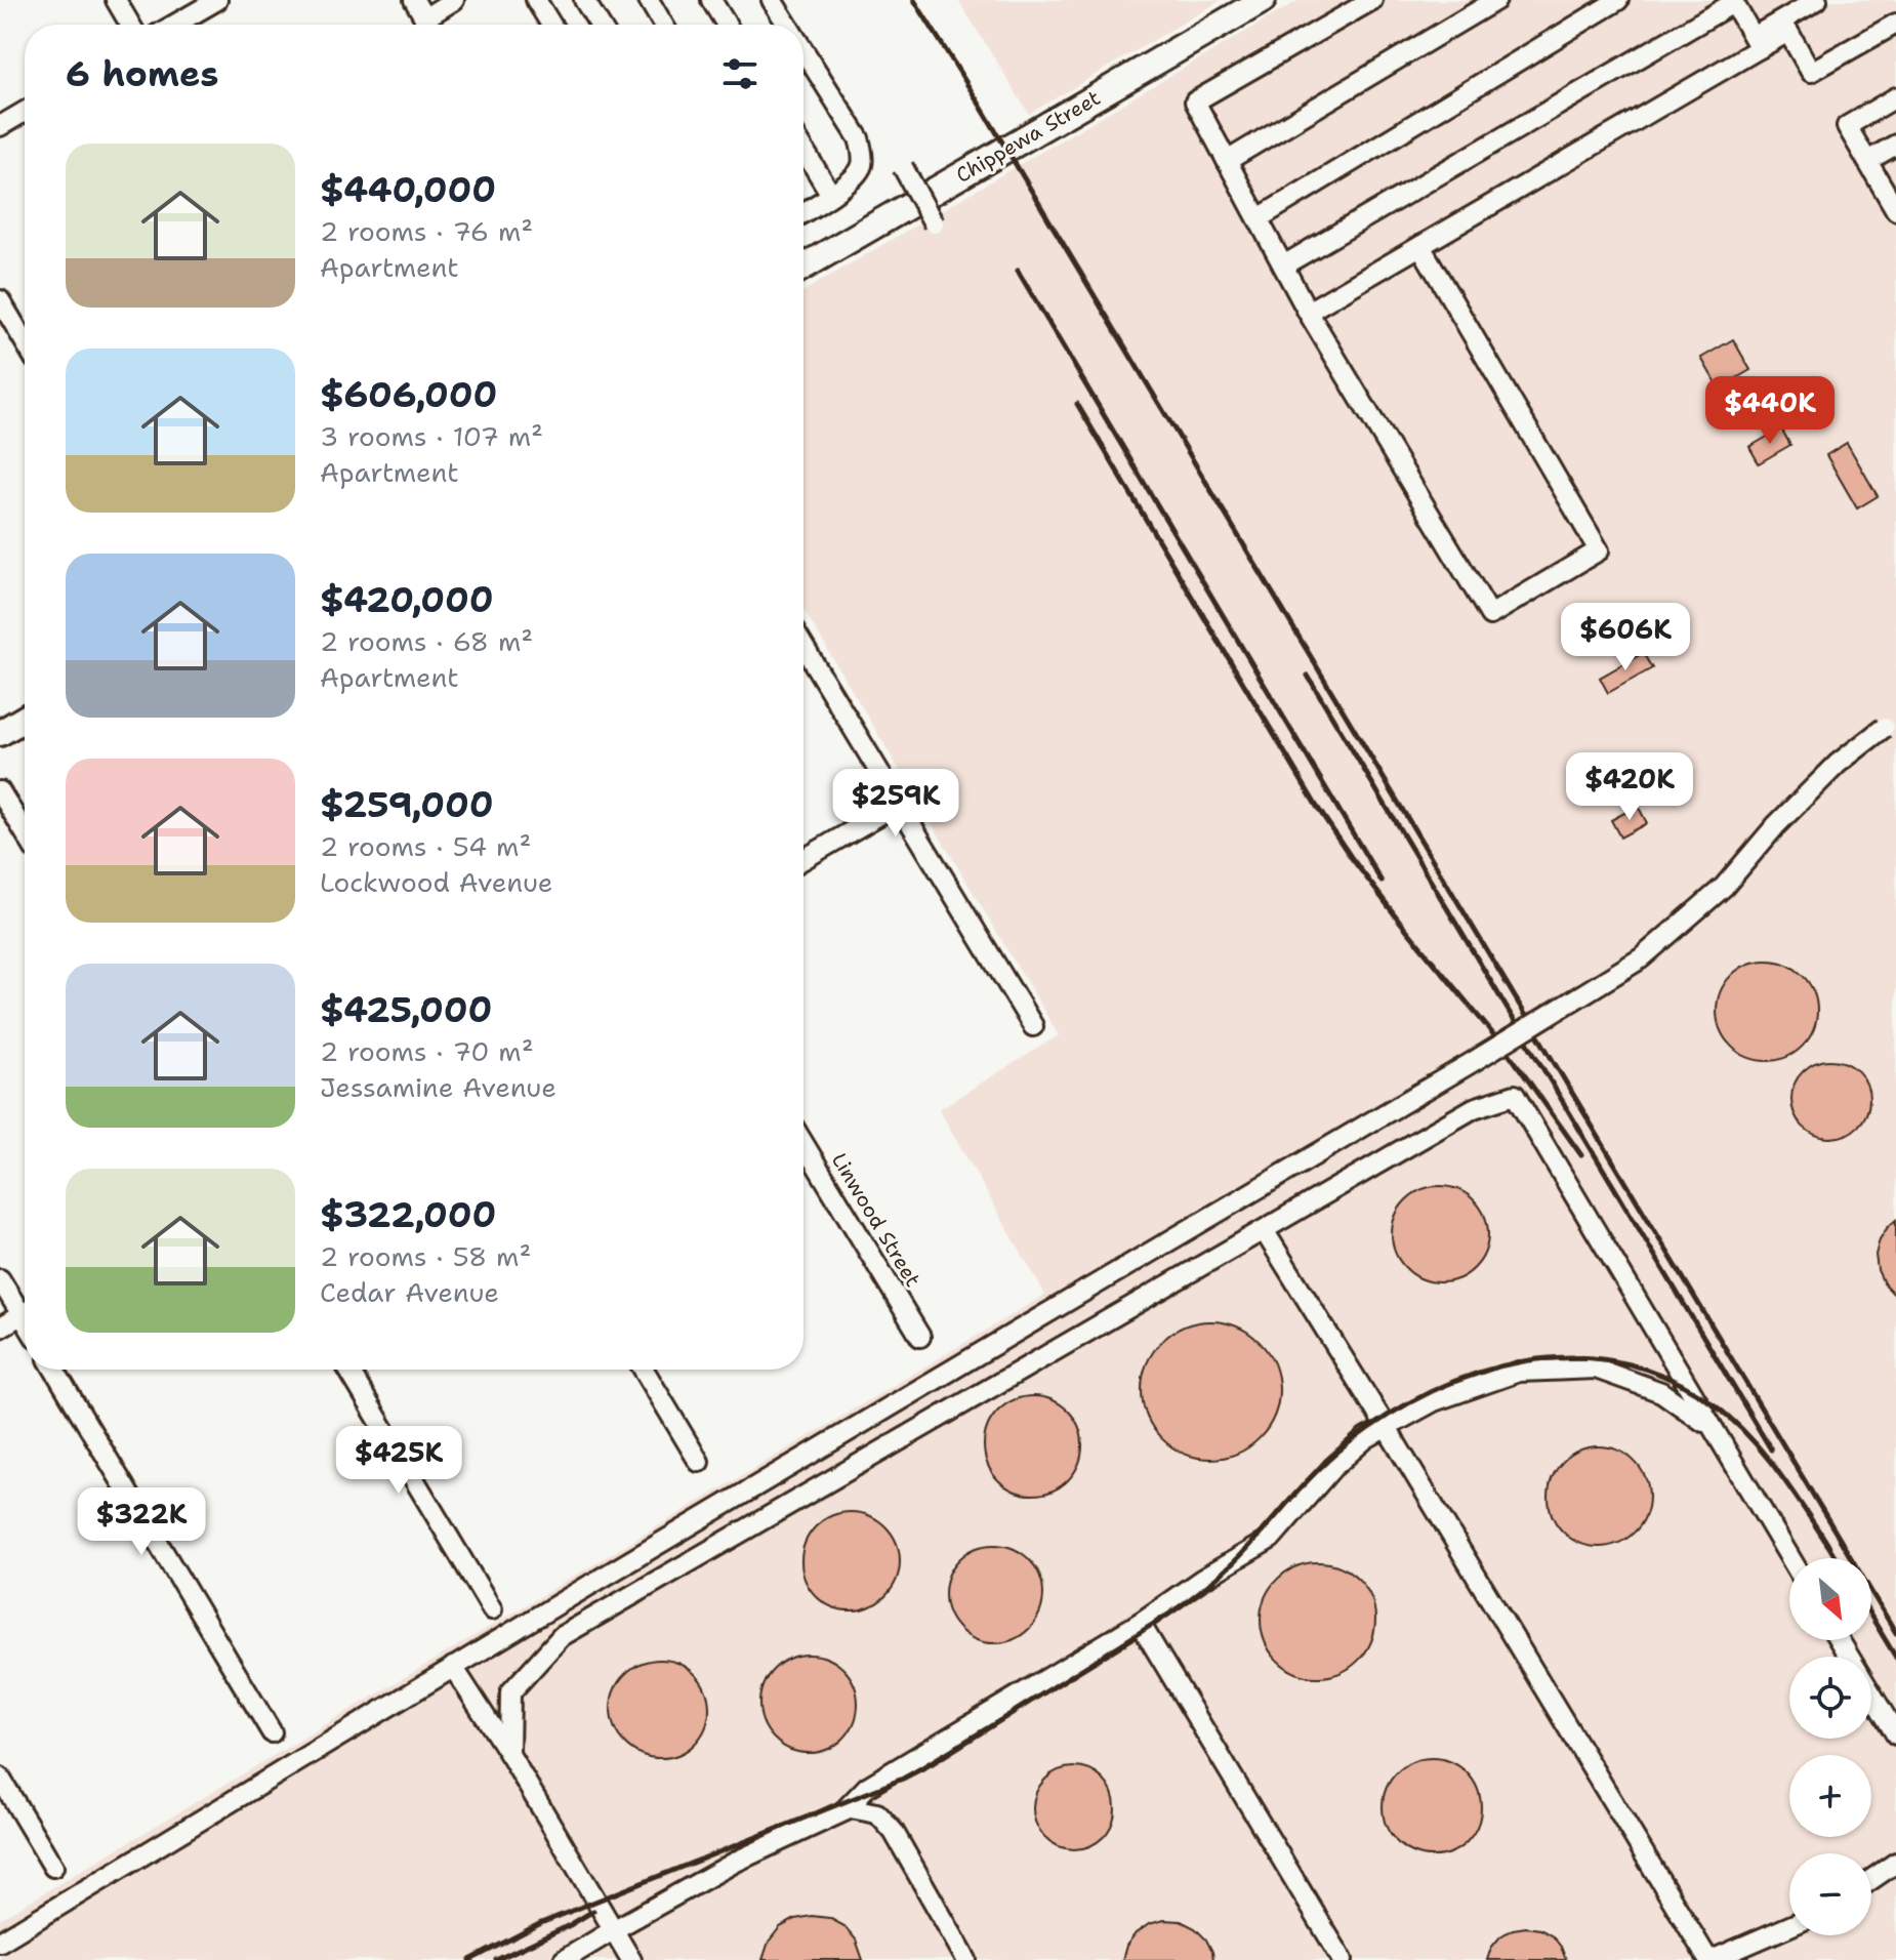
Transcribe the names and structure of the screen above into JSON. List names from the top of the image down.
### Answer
{
  "streets": {
    "main road": ["Chippewa Street"],
    "street": ["Linwood Street"]
  },
  "north": "bottom right",
  "page": {
    "heading": "6 homes",
    "list": [
      {
        "name": "$440,000",
        "note": "2 rooms · 76 m² · Apartment"
      },
      {
        "name": "$606,000",
        "note": "3 rooms · 107 m² · Apartment"
      },
      {
        "name": "$420,000",
        "note": "2 rooms · 68 m² · Apartment"
      },
      {
        "name": "$259,000",
        "note": "2 rooms · 54 m² · Lockwood Avenue"
      },
      {
        "name": "$425,000",
        "note": "2 rooms · 70 m² · Jessamine Avenue"
      },
      {
        "name": "$322,000",
        "note": "2 rooms · 58 m² · Cedar Avenue"
      }
    ],
    "price": [
      "$440K",
      "$606K",
      "$420K",
      "$259K",
      "$425K",
      "$322K"
    ],
    "map_buttons": ["+", "−"]
  }
}
